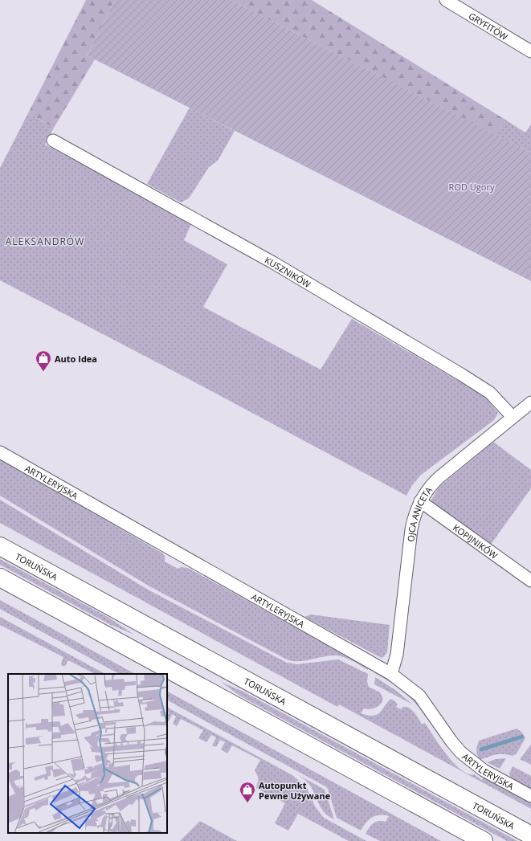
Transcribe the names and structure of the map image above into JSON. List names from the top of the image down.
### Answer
{
  "streets": {
    "highway": ["TORUŃSKA"],
    "street": [
      "GRYFITÓW",
      "KUSZNIKÓW",
      "ARTYLERYJSKA",
      "OJCA ANICETA",
      "KOPIJNIKÓW"
    ]
  },
  "crossings": [
    ["KUSZNIKÓW", "OJCA ANICETA"],
    ["ARTYLERYJSKA", "OJCA ANICETA"],
    ["OJCA ANICETA", "KOPIJNIKÓW"]
  ],
  "districts": ["ALEKSANDRÓW"],
  "parks": ["ROD Ugory"],
  "places": {
    "shop": ["Auto Idea", "Autopunkt Pewne Używane"]
  }
}
